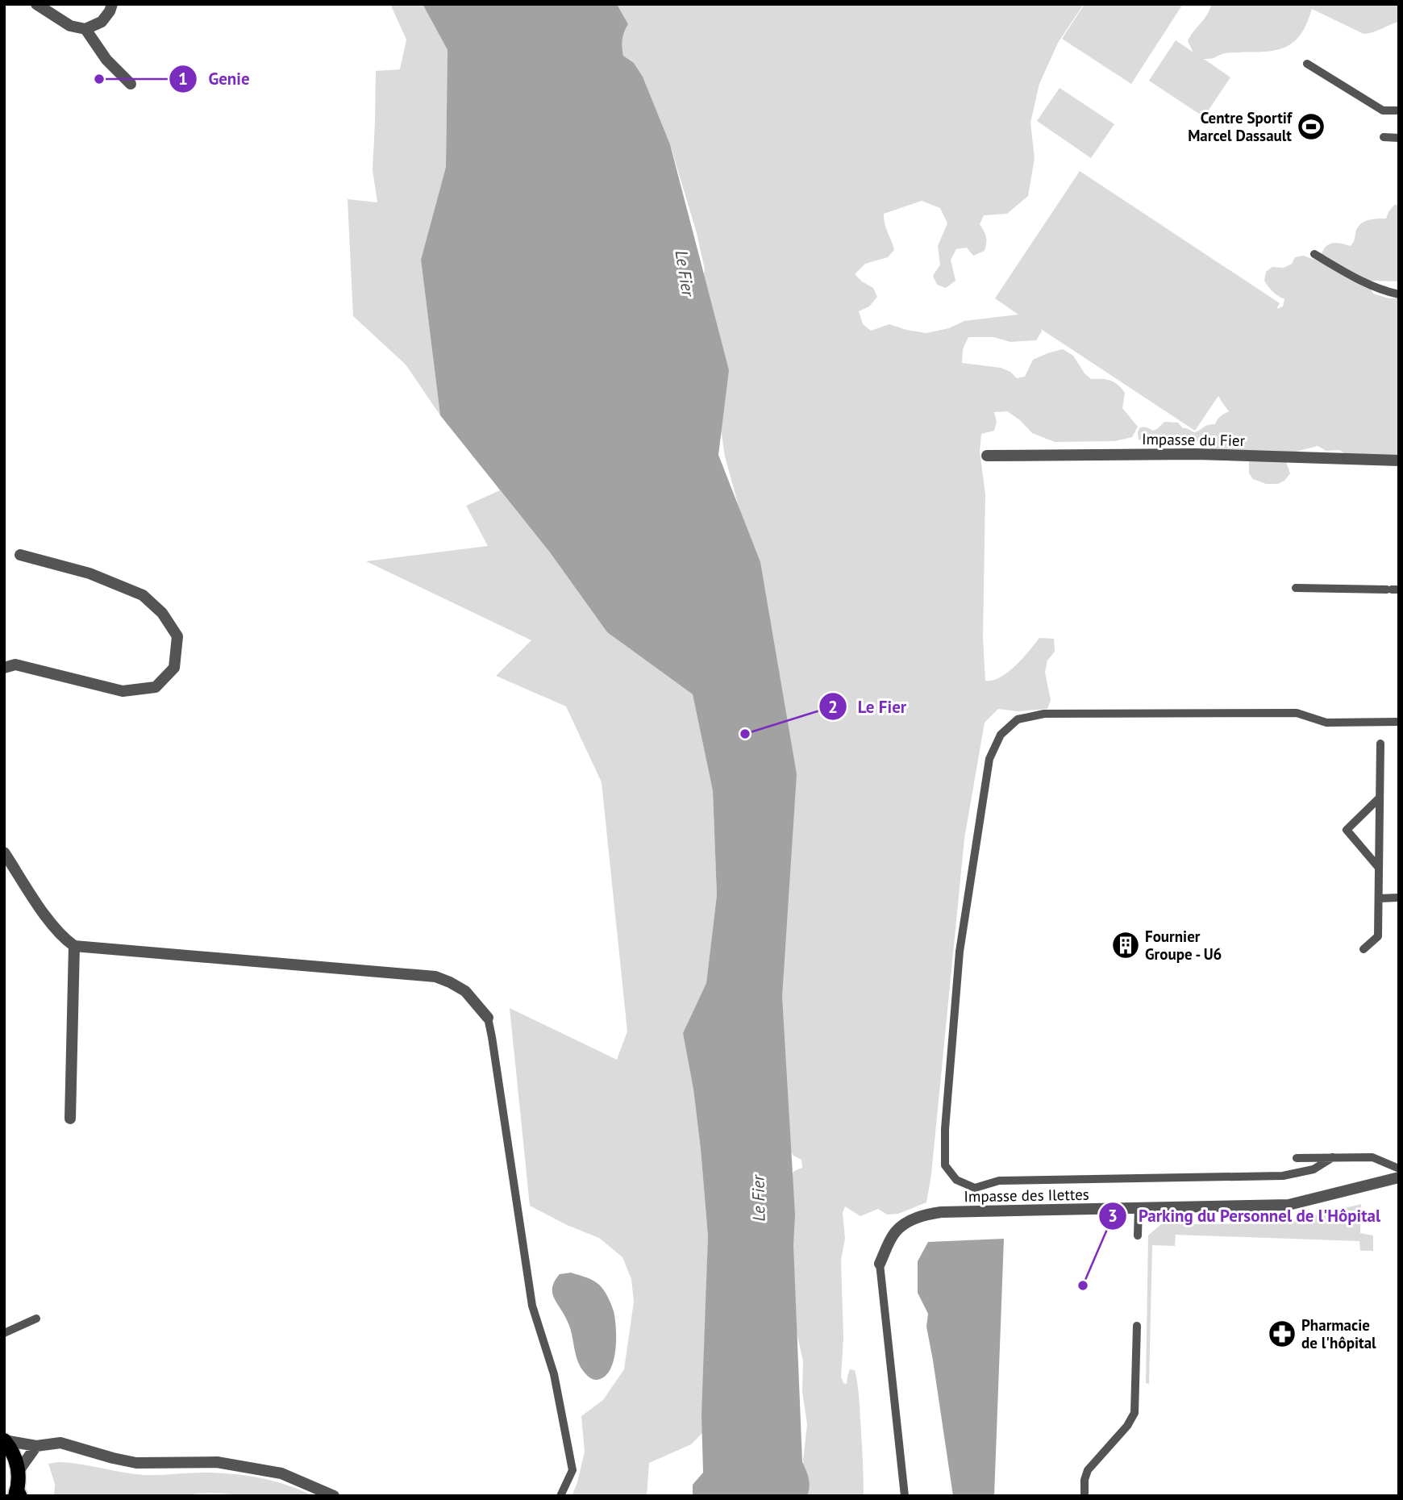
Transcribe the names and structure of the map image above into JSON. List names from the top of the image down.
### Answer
{
  "streets": {
    "street": ["Impasse du Fier", "Impasse des Ilettes"]
  },
  "water": ["Le Fier"],
  "places": {
    "other": ["Genie", "Le Fier", "Parking du Personnel de l'Hôpital"],
    "sports": ["Centre Sportif Marcel Dassault"],
    "building": ["Fournier Groupe - U6"],
    "pharmacy": ["Pharmacie de l'hôpital"]
  }
}
